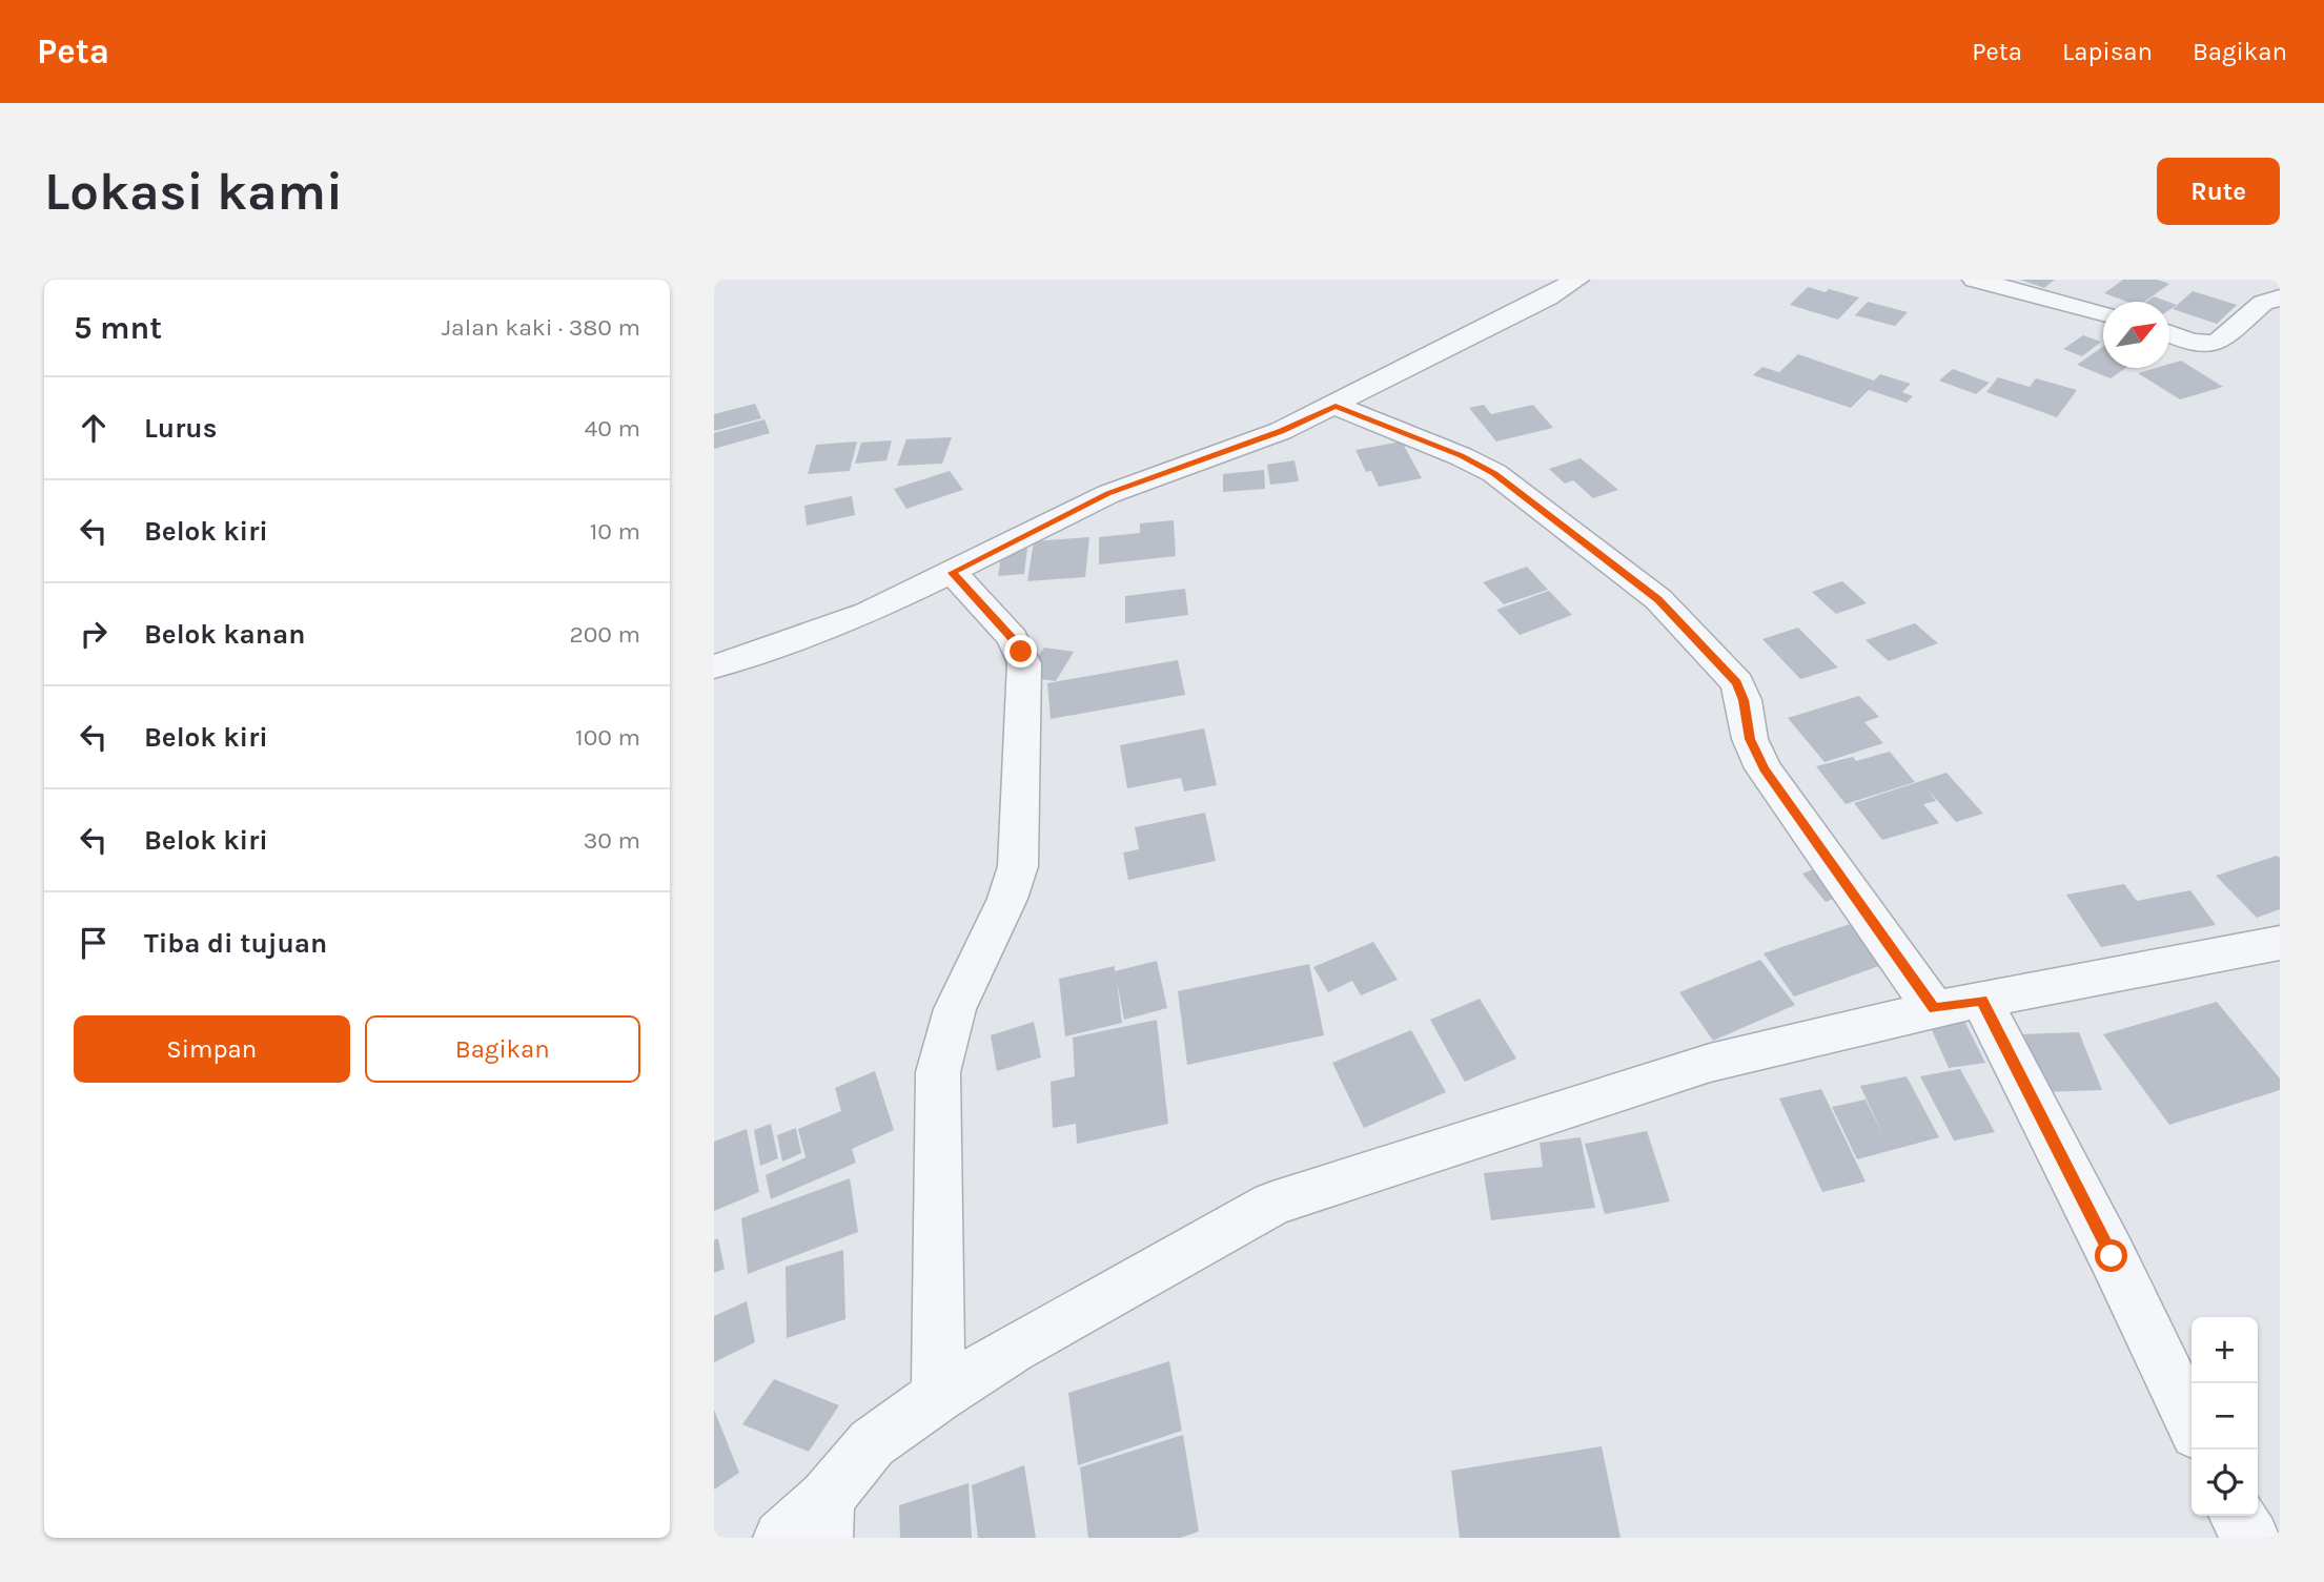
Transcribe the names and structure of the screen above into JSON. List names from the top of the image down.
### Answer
{
  "north": "top right",
  "page": {
    "header": "Peta",
    "nav": ["Peta", "Lapisan", "Bagikan"],
    "buttons": [
      "Rute",
      ["Simpan", "Bagikan"]
    ],
    "title": "Lokasi kami",
    "heading": ["5 mnt", "Jalan kaki · 380 m"],
    "list": [
      ["Lurus", "40 m"],
      ["Belok kiri", "10 m"],
      ["Belok kanan", "200 m"],
      ["Belok kiri", "100 m"],
      ["Belok kiri", "30 m"],
      "Tiba di tujuan"
    ],
    "map_buttons": ["+", "−"]
  }
}
